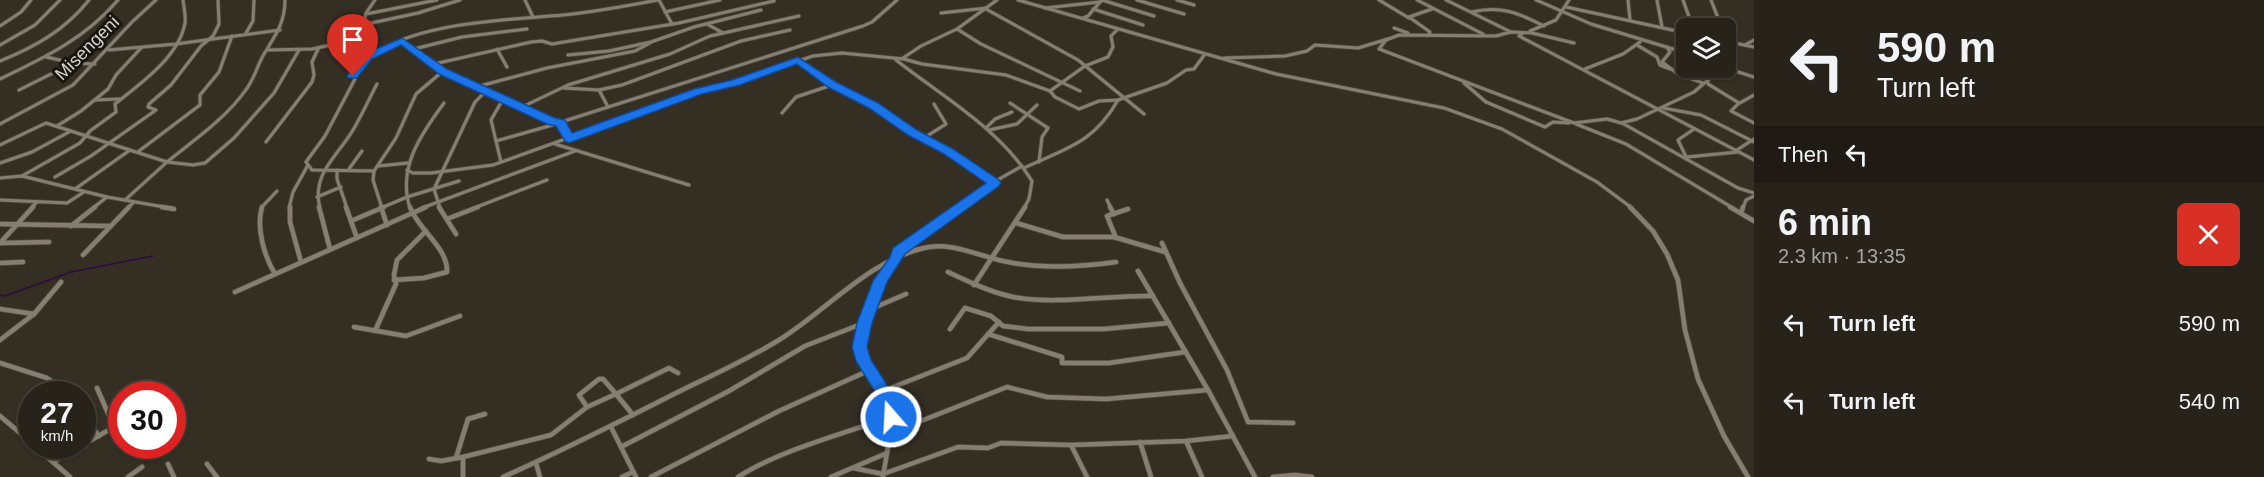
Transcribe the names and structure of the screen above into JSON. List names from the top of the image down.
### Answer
{
  "streets": {
    "street": ["Misengeni"]
  },
  "page": {
    "turn": ["590 m", "Turn left"],
    "then": "Then",
    "heading": ["6 min", "2.3 km · 13:35"],
    "list": [
      {
        "name": "Turn left",
        "value": "590 m"
      },
      {
        "name": "Turn left",
        "value": "540 m"
      }
    ],
    "speed": "27 km/h",
    "limit": "30"
  }
}
